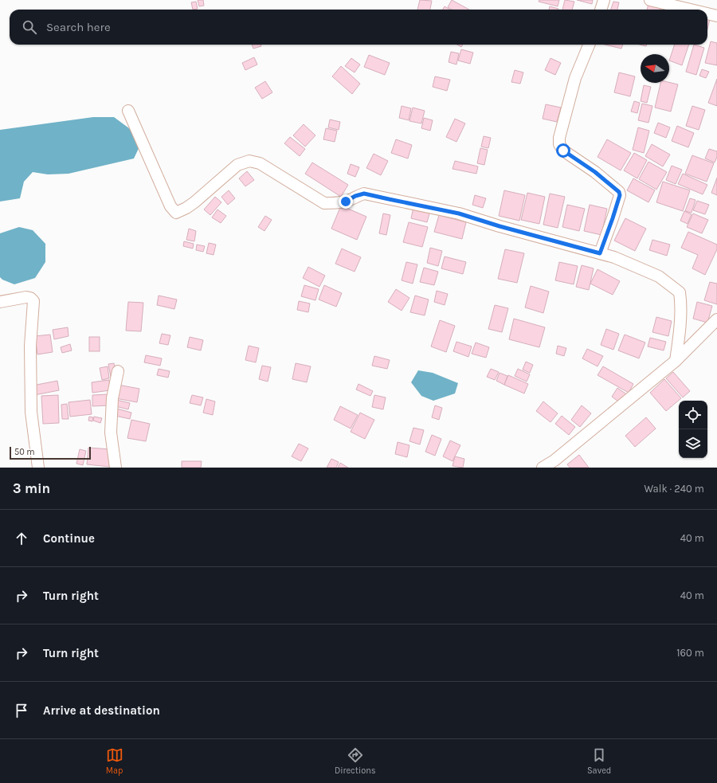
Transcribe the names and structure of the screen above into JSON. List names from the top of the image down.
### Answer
{
  "scale_bar": "50 m",
  "north": "left",
  "page": {
    "search": "Search here",
    "scale": "50 m",
    "heading": ["3 min", "Walk · 240 m"],
    "list": [
      ["Continue", "40 m"],
      ["Turn right", "40 m"],
      ["Turn right", "160 m"],
      "Arrive at destination"
    ],
    "nav": ["Map", "Directions", "Saved"]
  }
}
